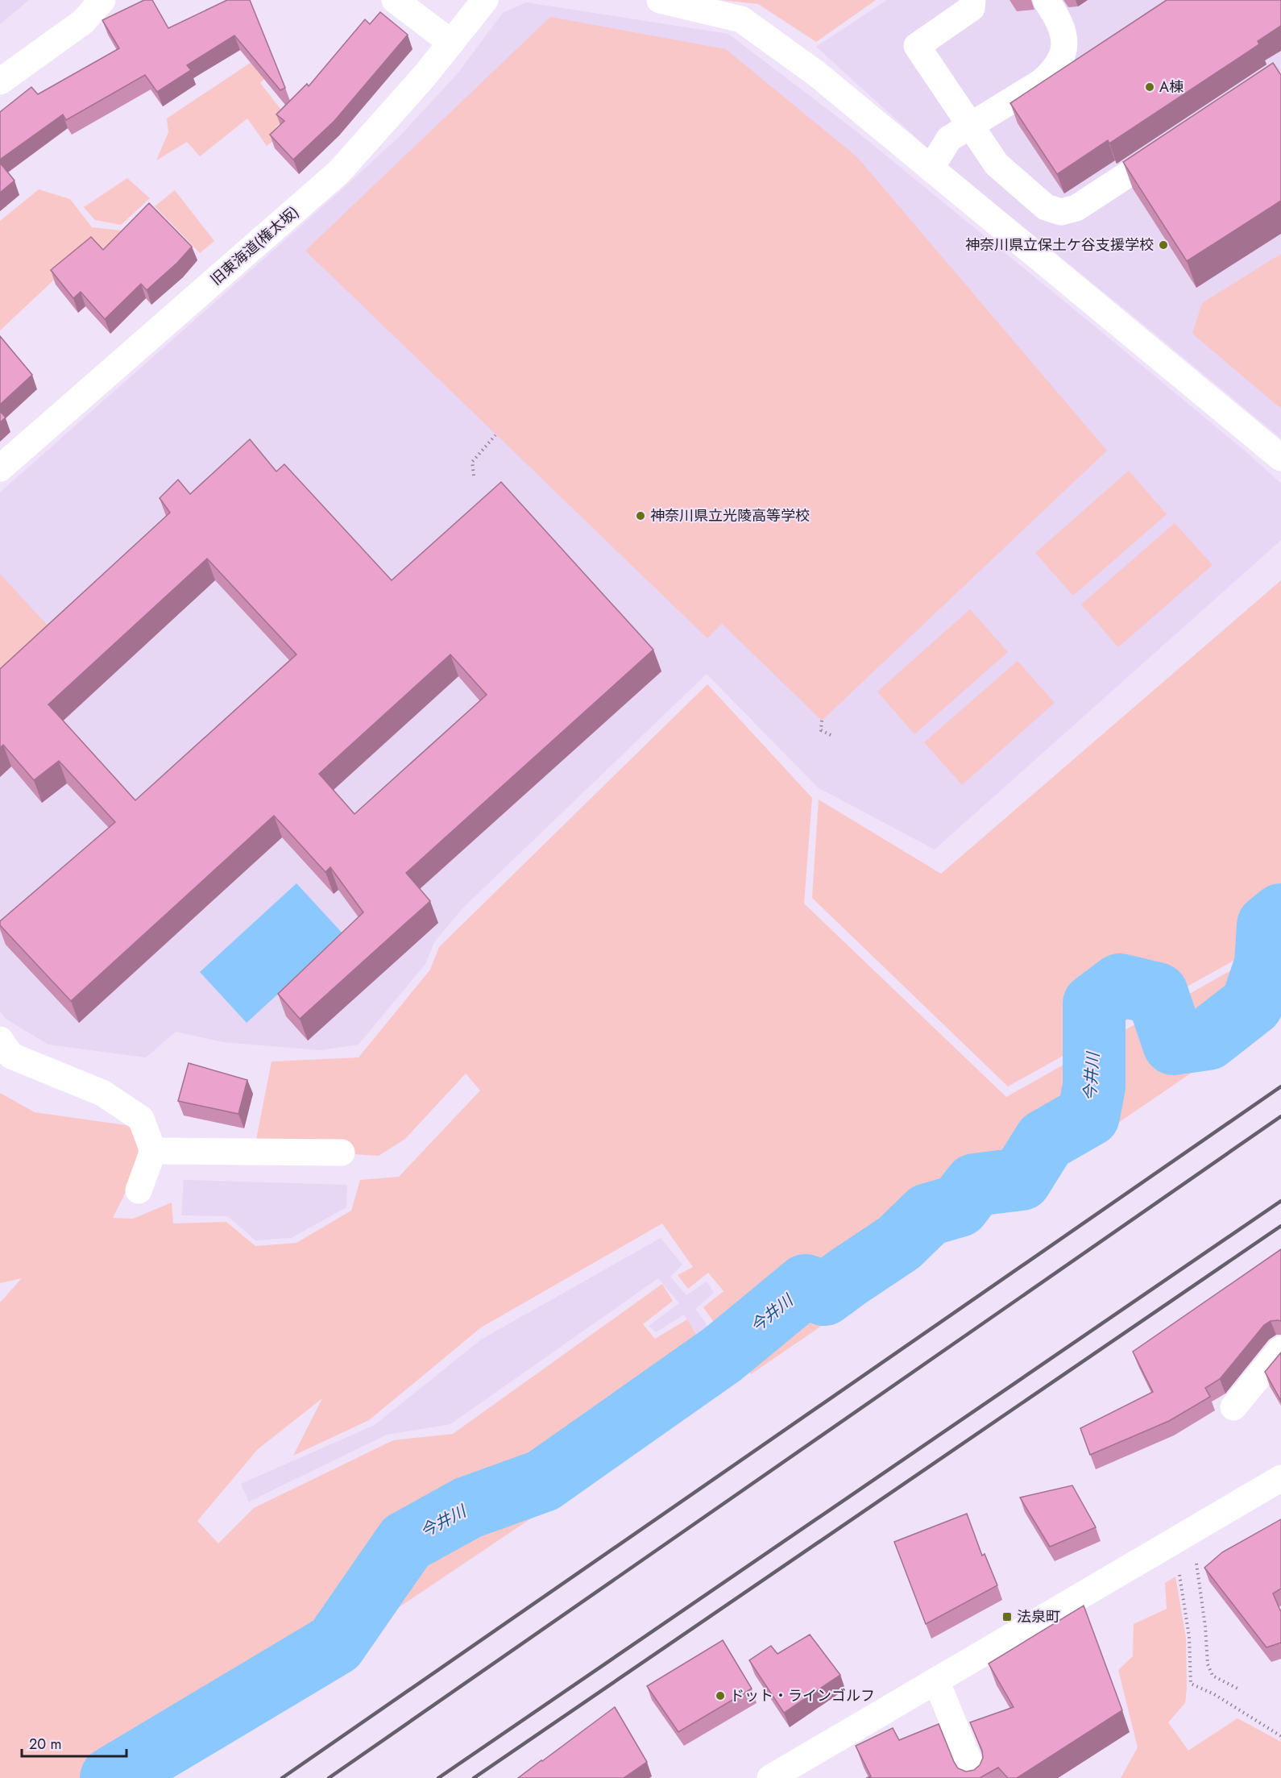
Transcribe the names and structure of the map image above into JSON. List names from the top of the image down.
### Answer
{
  "streets": {
    "street": ["旧東海道(権太坂)"]
  },
  "water": ["今井川"],
  "places": {
    "other": [
      "A棟",
      "神奈川県立保土ケ谷支援学校",
      "神奈川県立光陵高等学校",
      "ドット・ラインゴルフ"
    ],
    "transit": ["法泉町"]
  },
  "scale_bar": "20 m"
}
